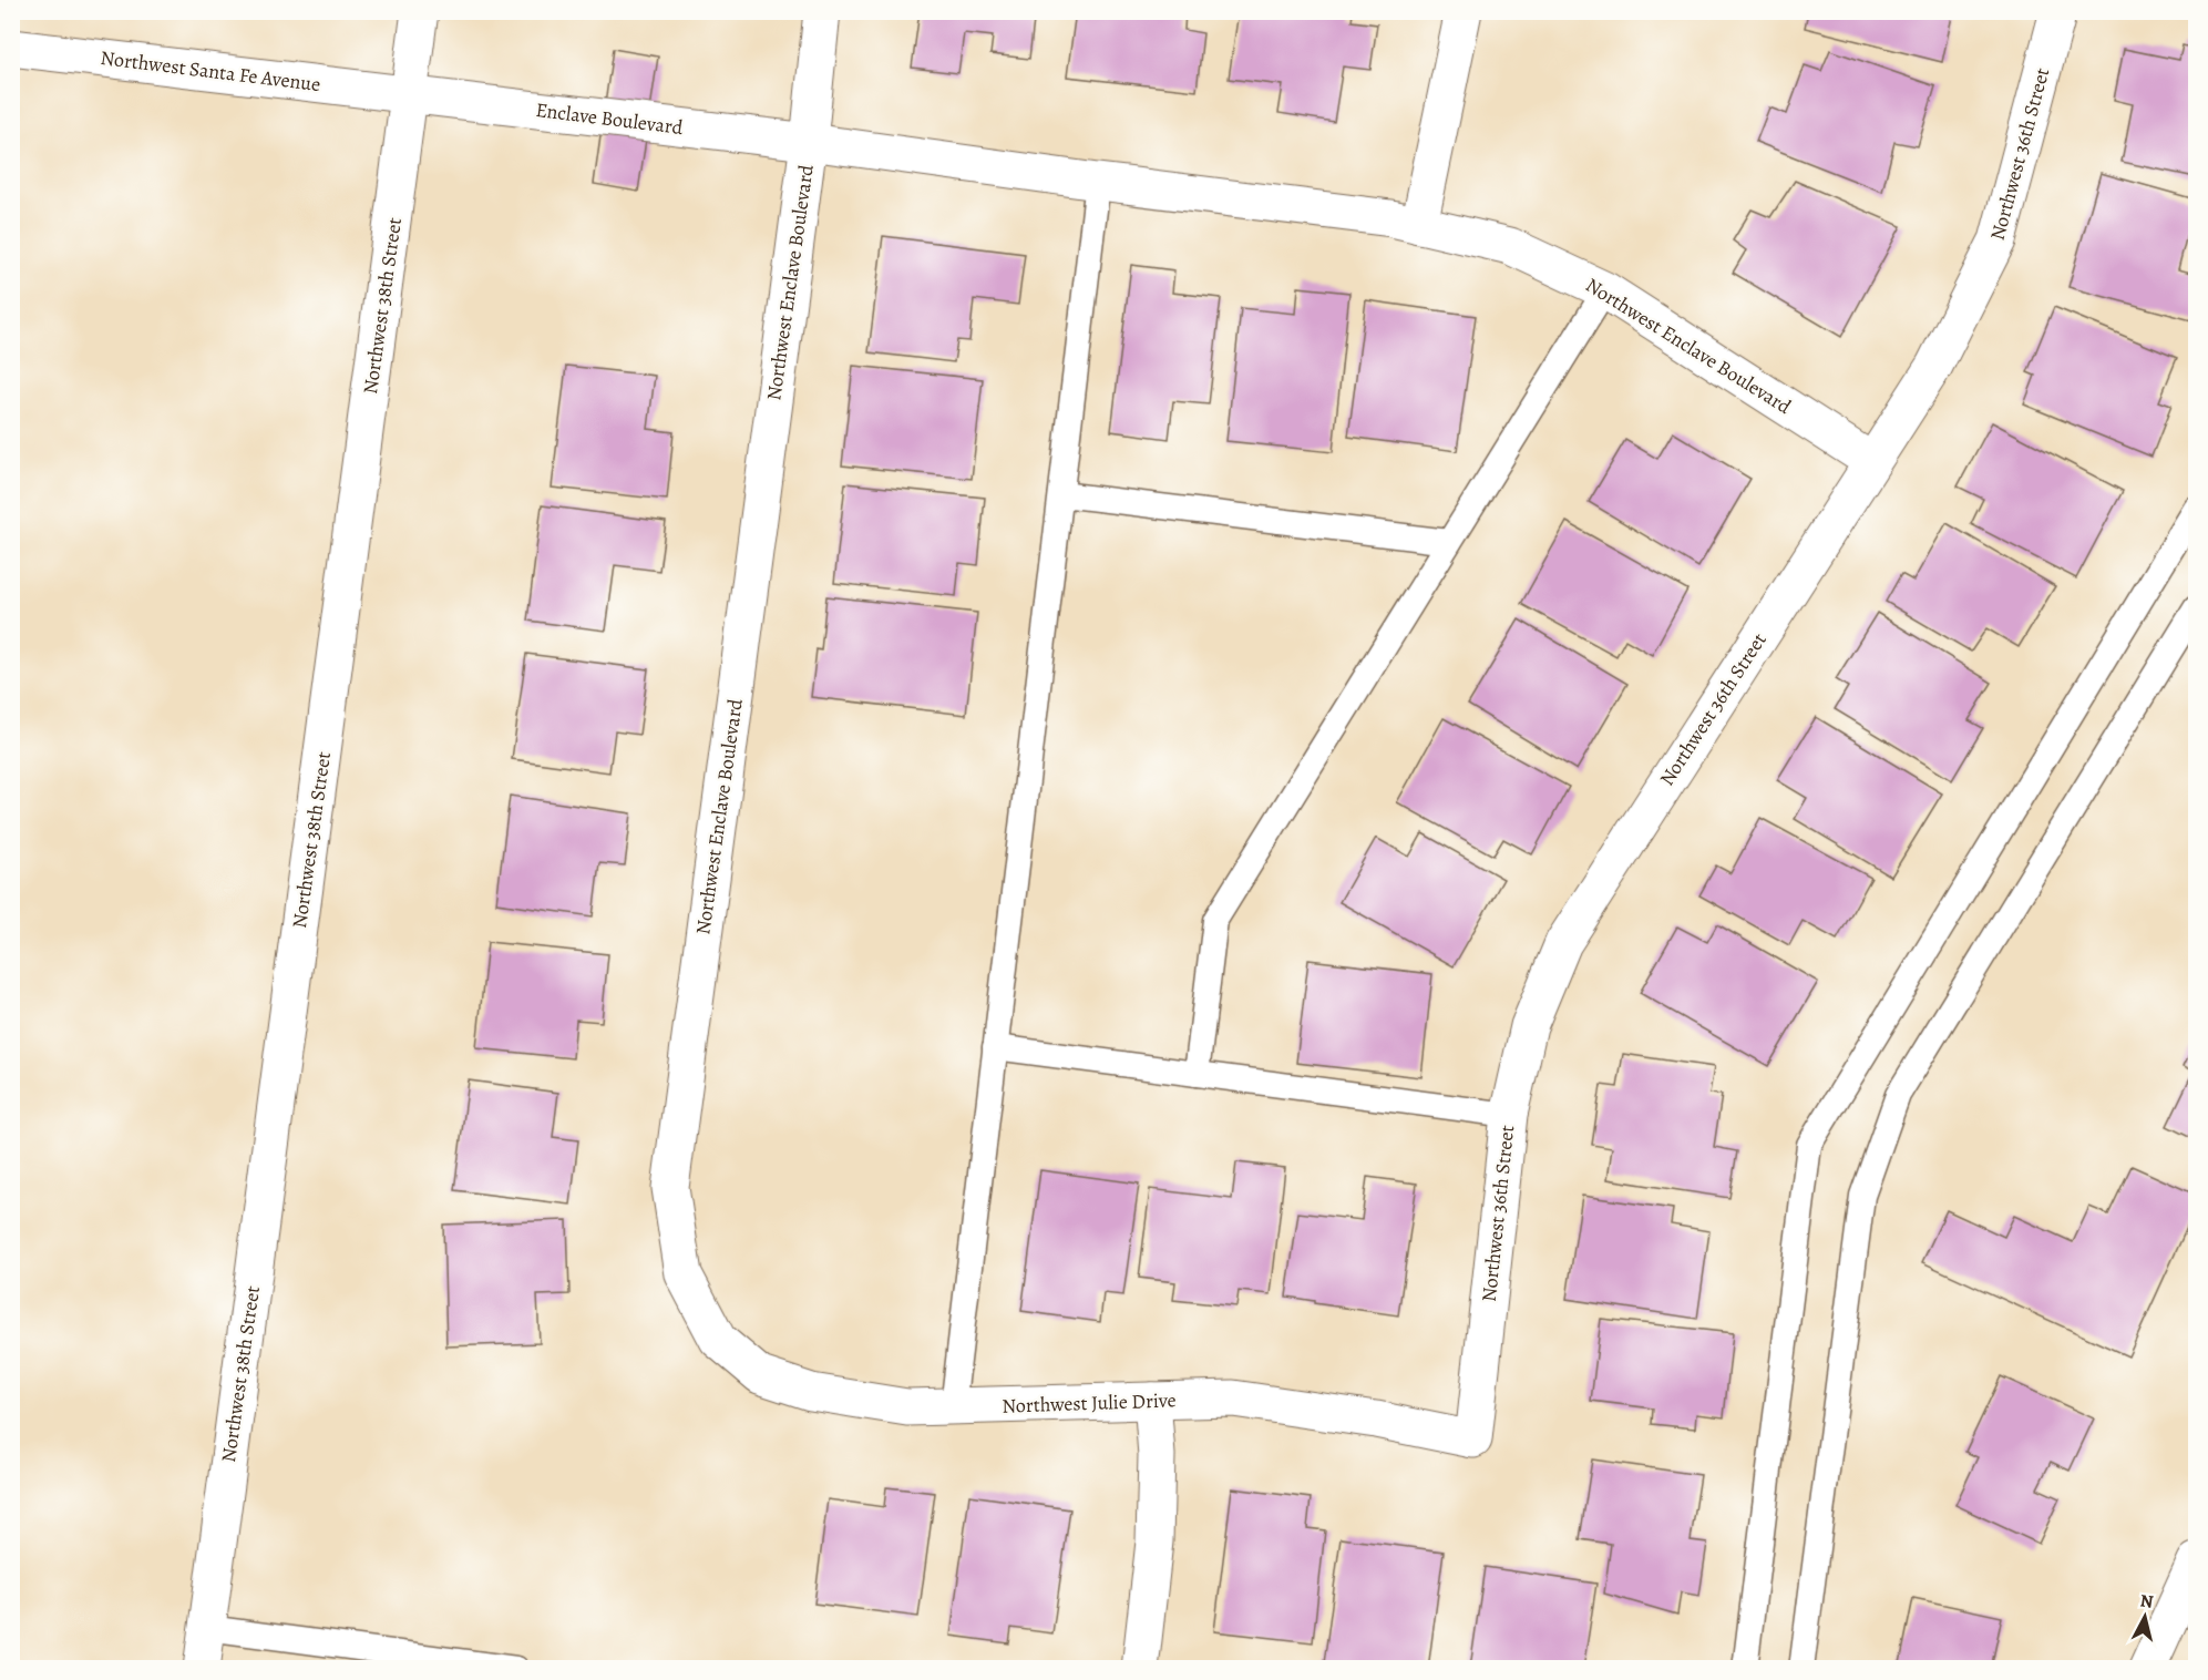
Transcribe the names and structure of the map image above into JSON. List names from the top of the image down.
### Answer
{
  "streets": {
    "street": [
      "Northwest Santa Fe Avenue",
      "Enclave Boulevard",
      "Northwest 36th Street",
      "Northwest Enclave Boulevard",
      "Northwest 38th Street",
      "Northwest Julie Drive"
    ]
  },
  "crossings": [
    ["Northwest Santa Fe Avenue", "Enclave Boulevard"],
    ["Northwest Santa Fe Avenue", "Northwest 38th Street"],
    ["Enclave Boulevard", "Northwest Enclave Boulevard"],
    ["Enclave Boulevard", "Northwest 38th Street"],
    ["Northwest 36th Street", "Northwest Enclave Boulevard"],
    ["Northwest 36th Street", "Northwest Julie Drive"],
    ["Northwest Enclave Boulevard", "Northwest Julie Drive"]
  ],
  "north": "top"
}
